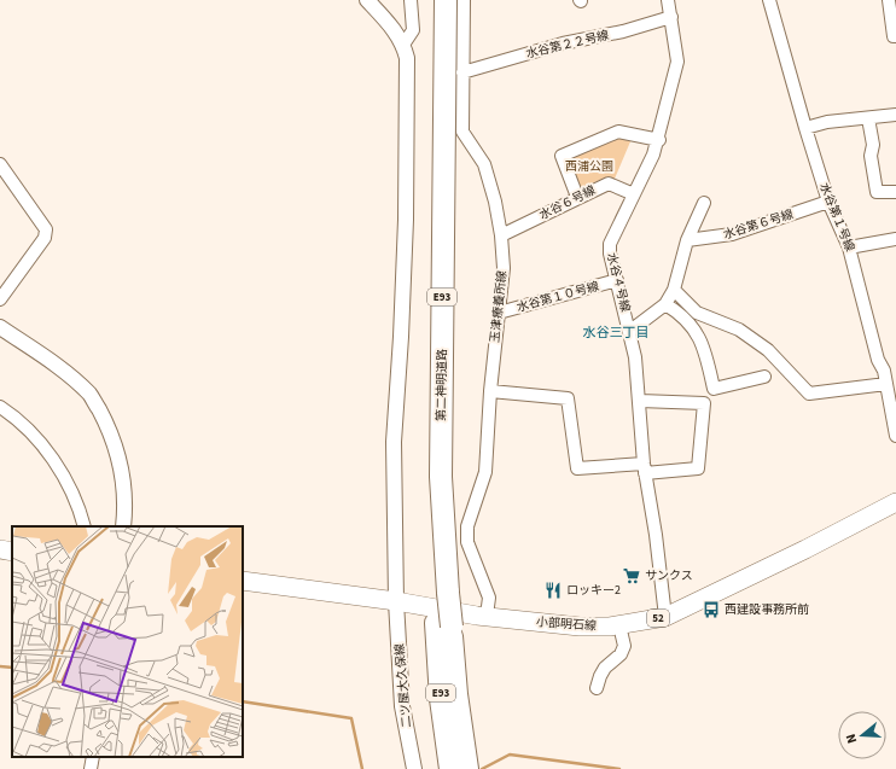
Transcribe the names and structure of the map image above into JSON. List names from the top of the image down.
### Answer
{
  "streets": {
    "highway": ["E93", "第二神明道路"],
    "main road": ["52", "小部明石線"],
    "street": [
      "水谷第２２号線",
      "水谷６号線",
      "水谷第１号線",
      "水谷第６号線",
      "水谷４号線",
      "水谷第１０号線",
      "玉津療養所線",
      "二ツ屋大久保線"
    ]
  },
  "crossings": [
    ["水谷第２２号線", "水谷４号線"],
    ["水谷第２２号線", "玉津療養所線"],
    ["水谷６号線", "水谷４号線"],
    ["水谷６号線", "玉津療養所線"],
    ["水谷第１号線", "水谷第６号線"],
    ["水谷４号線", "水谷第１０号線"],
    ["水谷４号線", "小部明石線"],
    ["水谷第１０号線", "玉津療養所線"],
    ["玉津療養所線", "小部明石線"],
    ["小部明石線", "二ツ屋大久保線"]
  ],
  "districts": ["水谷三丁目"],
  "parks": ["西浦公園"],
  "places": {
    "supermarket": ["サンクス"],
    "restaurant": ["ロッキー2"],
    "bus stop": ["西建設事務所前"]
  },
  "north": "left"
}
